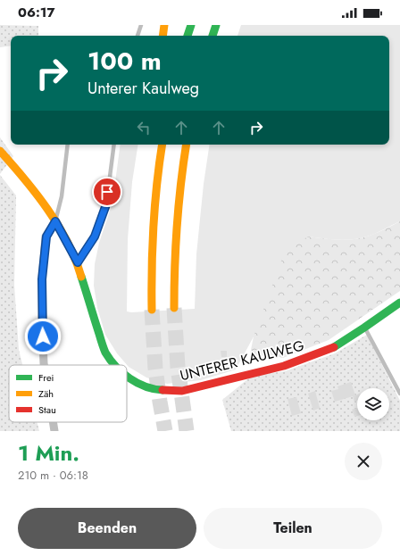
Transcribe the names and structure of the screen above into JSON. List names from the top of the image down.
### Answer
{
  "streets": {
    "main road": ["UNTERER KAULWEG"]
  },
  "legend": ["Frei", "Zäh", "Stau"],
  "page": {
    "status": "06:17",
    "turn": ["100 m", "Unterer Kaulweg"],
    "heading": ["1 Min.", "210 m · 06:18"],
    "buttons": ["Beenden", "Teilen"]
  }
}
